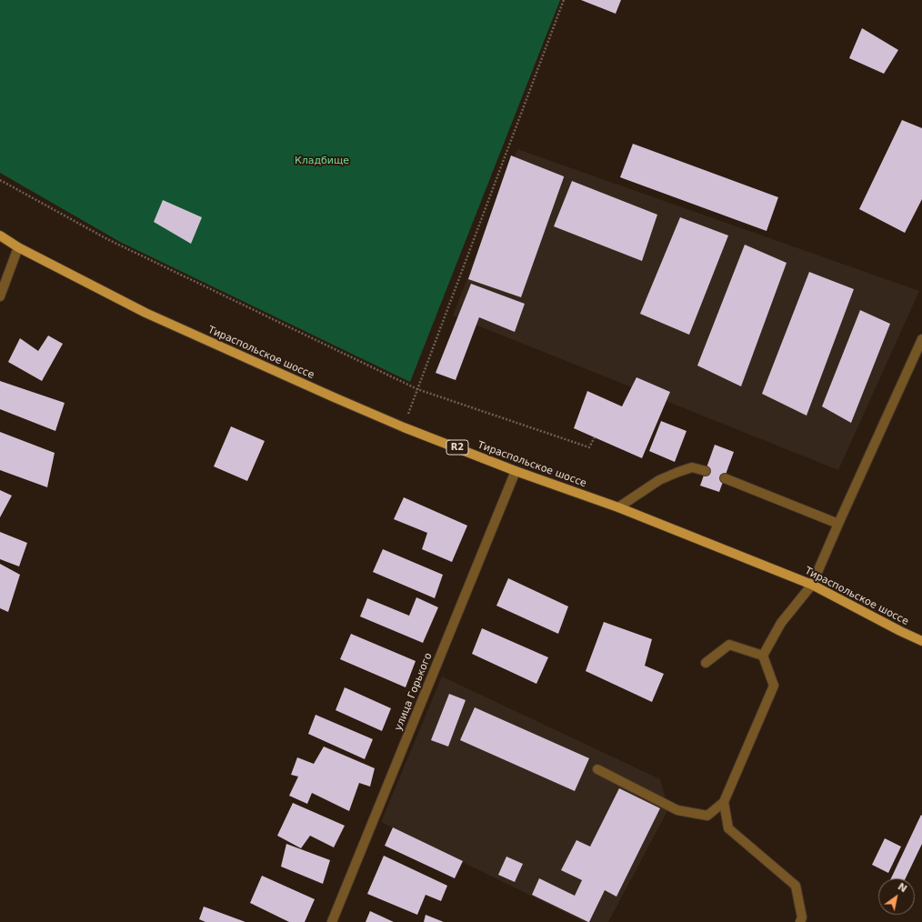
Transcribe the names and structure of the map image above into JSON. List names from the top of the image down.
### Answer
{
  "streets": {
    "main road": ["Тираспольское шоссе", "R2"],
    "street": ["улица Горького"]
  },
  "crossings": [
    ["Тираспольское шоссе", "улица Горького"]
  ],
  "parks": ["Кладбище"],
  "north": "top right"
}
